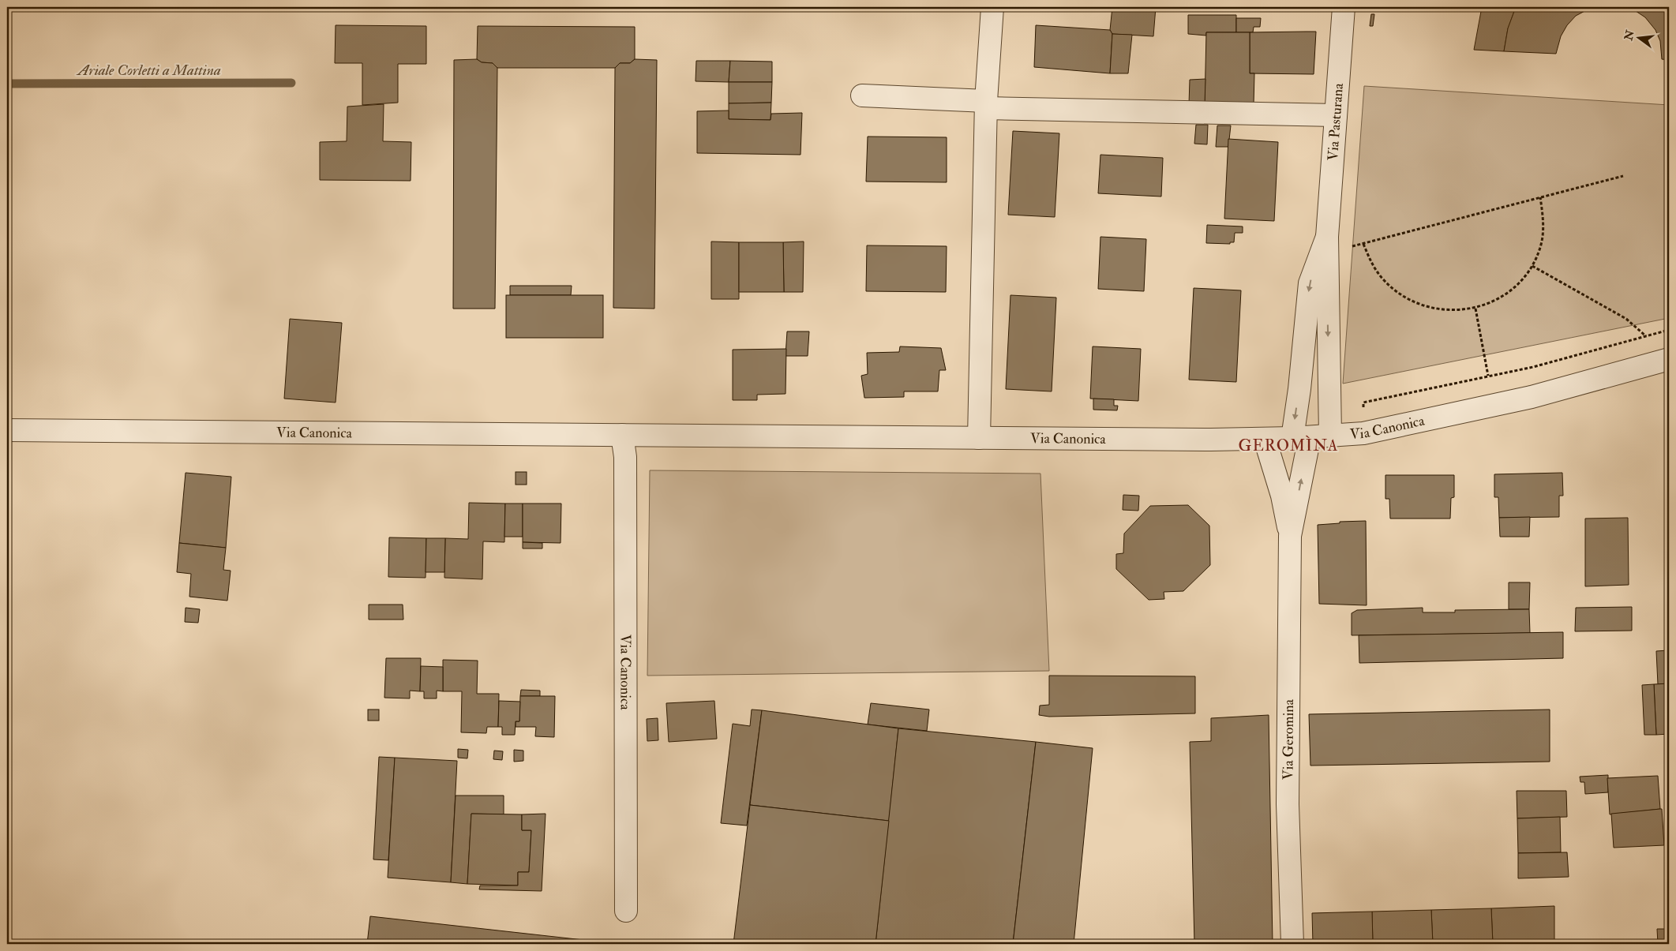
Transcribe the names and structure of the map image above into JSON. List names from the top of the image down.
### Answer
{
  "streets": {
    "street": ["Via Pasturana", "Via Canonica", "Via Geromina"]
  },
  "crossings": [
    ["Via Pasturana", "Via Canonica"],
    ["Via Pasturana", "Via Geromina"],
    ["Via Canonica", "Via Geromina"]
  ],
  "one_way": ["Via Pasturana"],
  "districts": ["GEROMÌNA"],
  "water": ["Ariale Corletti a Mattina"],
  "north": "left"
}
